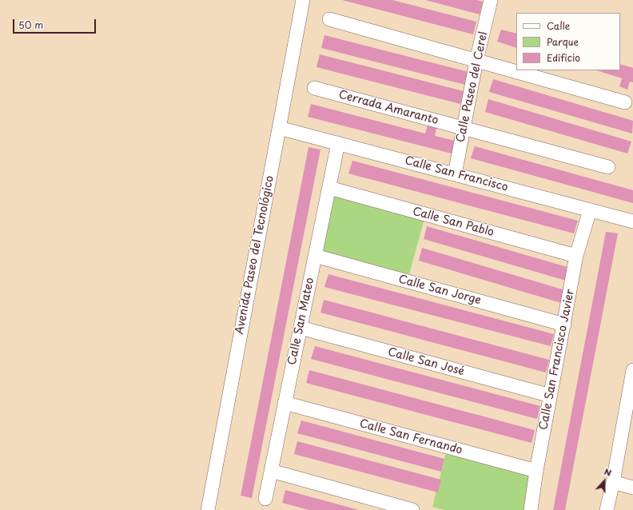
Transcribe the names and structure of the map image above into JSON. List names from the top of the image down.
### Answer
{
  "streets": {
    "street": [
      "Calle Paseo del Cerel",
      "Cerrada Amaranto",
      "Calle San Francisco",
      "Calle San Pablo",
      "Avenida Paseo del Tecnológico",
      "Calle San Jorge",
      "Calle San Mateo",
      "Calle San Francisco Javier",
      "Calle San José",
      "Calle San Fernando"
    ]
  },
  "crossings": [
    ["Calle Paseo del Cerel", "Cerrada Amaranto"],
    ["Calle Paseo del Cerel", "Calle San Francisco"],
    ["Calle San Francisco", "Avenida Paseo del Tecnológico"],
    ["Calle San Francisco", "Calle San Mateo"],
    ["Calle San Francisco", "Calle San Francisco Javier"],
    ["Calle San Pablo", "Calle San Mateo"],
    ["Calle San Pablo", "Calle San Francisco Javier"],
    ["Calle San Jorge", "Calle San Mateo"],
    ["Calle San Jorge", "Calle San Francisco Javier"],
    ["Calle San Mateo", "Calle San José"],
    ["Calle San Mateo", "Calle San Fernando"],
    ["Calle San Francisco Javier", "Calle San José"],
    ["Calle San Francisco Javier", "Calle San Fernando"]
  ],
  "legend": ["Calle", "Parque", "Edificio"],
  "scale_bar": "50 m",
  "north": "top"
}
